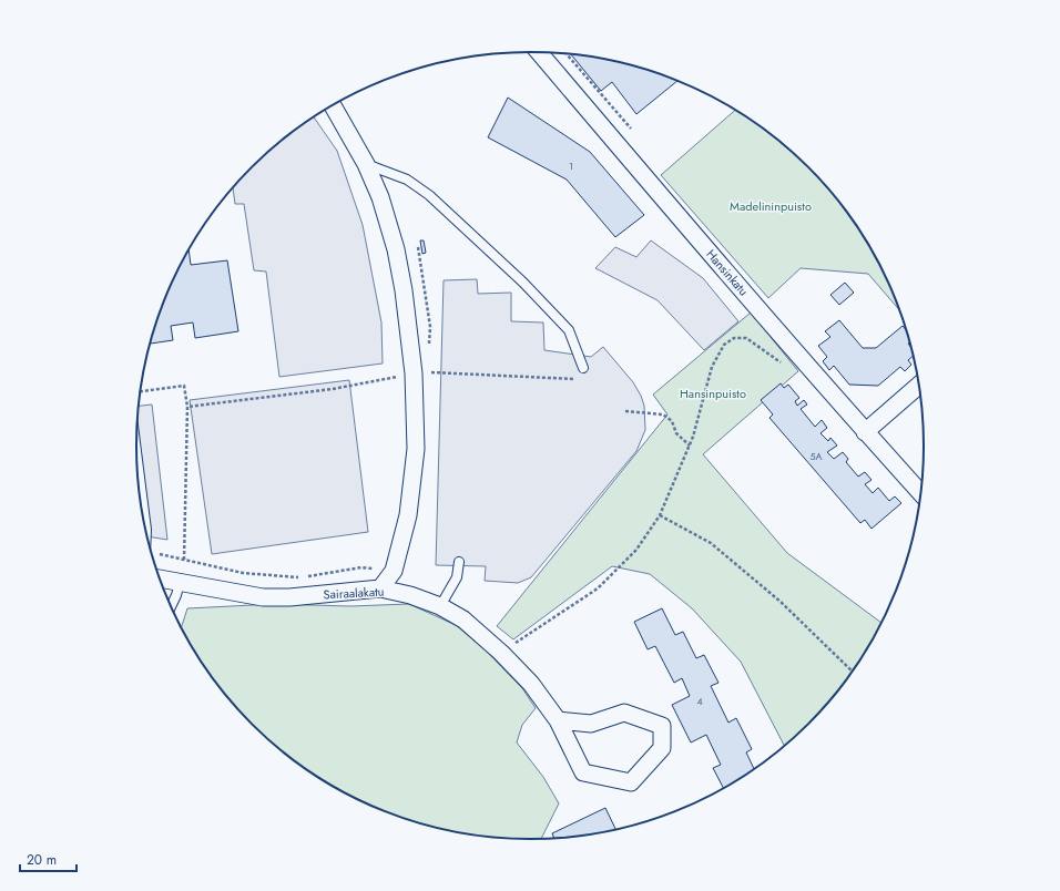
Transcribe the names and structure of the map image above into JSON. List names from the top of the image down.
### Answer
{
  "streets": {
    "street": ["Hansinkatu", "Sairaalakatu"]
  },
  "parks": ["Madelininpuisto", "Hansinpuisto"],
  "house_numbers": ["1", "5A", "4"],
  "scale_bar": "20 m"
}
